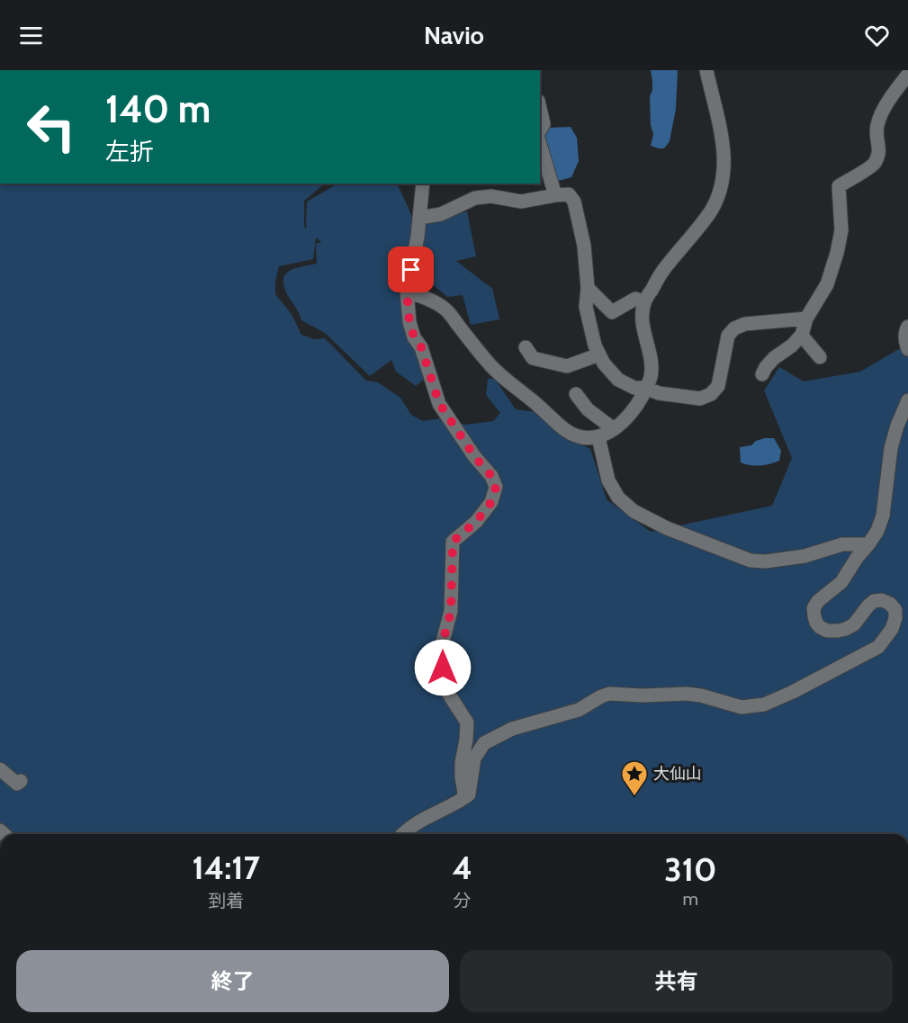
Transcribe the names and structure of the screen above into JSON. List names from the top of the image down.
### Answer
{
  "places": {
    "place": ["大仙山"]
  },
  "page": {
    "header": "Navio",
    "turn": ["140 m", "左折"],
    "eta": [
      "14:17",
      "到着",
      "4",
      "分",
      "310",
      "m"
    ],
    "buttons": ["終了", "共有"]
  }
}
